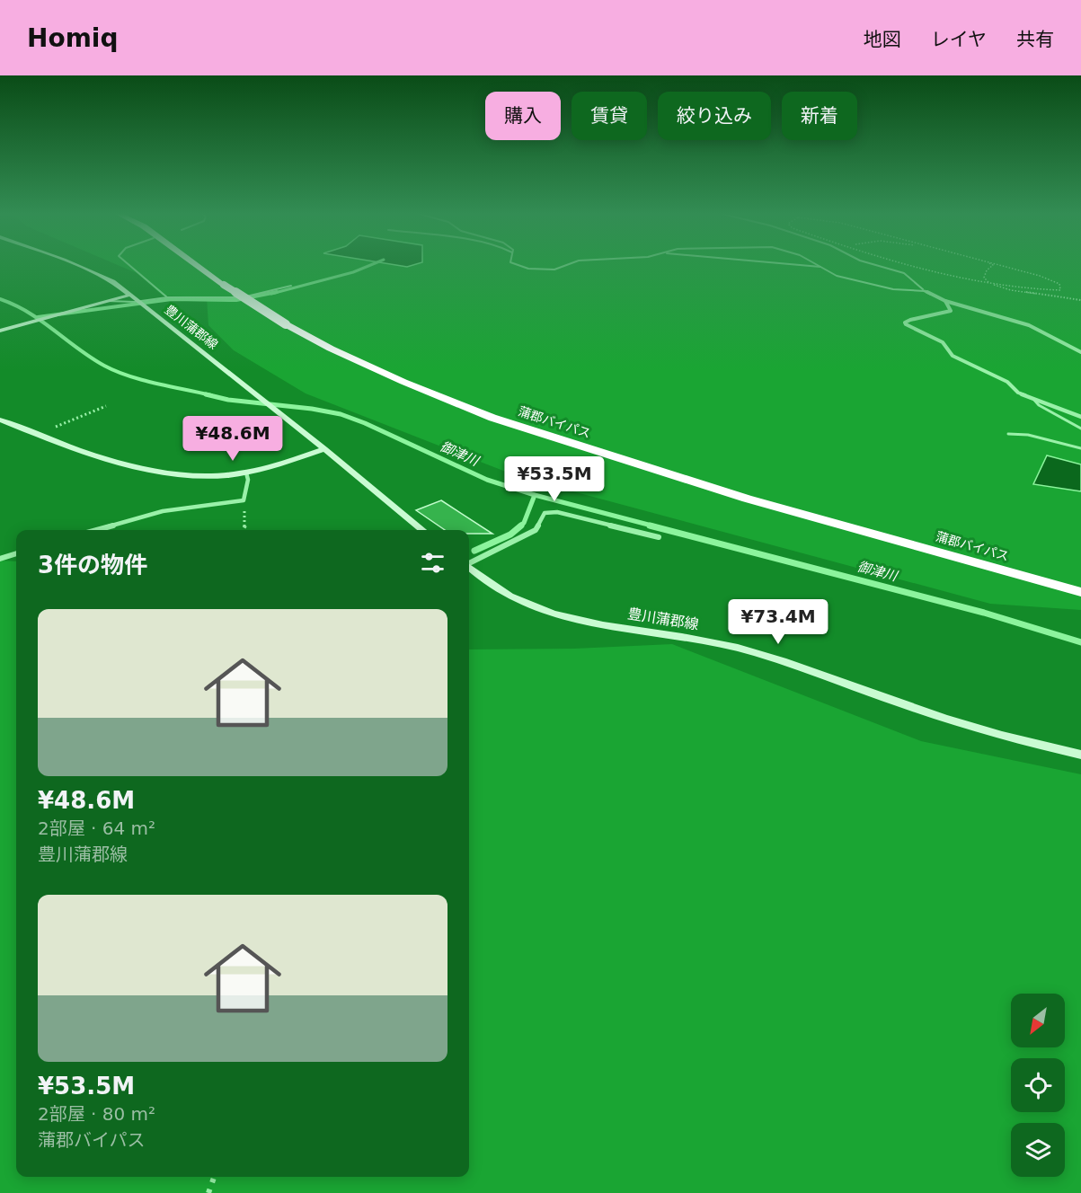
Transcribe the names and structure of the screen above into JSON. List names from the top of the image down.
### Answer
{
  "streets": {
    "highway": ["蒲郡バイパス"],
    "main road": ["豊川蒲郡線"]
  },
  "water": ["御津川"],
  "north": "bottom left",
  "page": {
    "header": "Homiq",
    "nav": ["地図", "レイヤ", "共有"],
    "chip": [
      "購入",
      "賃貸",
      "絞り込み",
      "新着"
    ],
    "price": ["¥48.6M", "¥53.5M", "¥73.4M"],
    "heading": "3件の物件",
    "list": [
      {
        "name": "¥48.6M",
        "note": "2部屋 · 64 m² · 豊川蒲郡線"
      },
      {
        "name": "¥53.5M",
        "note": "2部屋 · 80 m² · 蒲郡バイパス"
      }
    ]
  }
}
